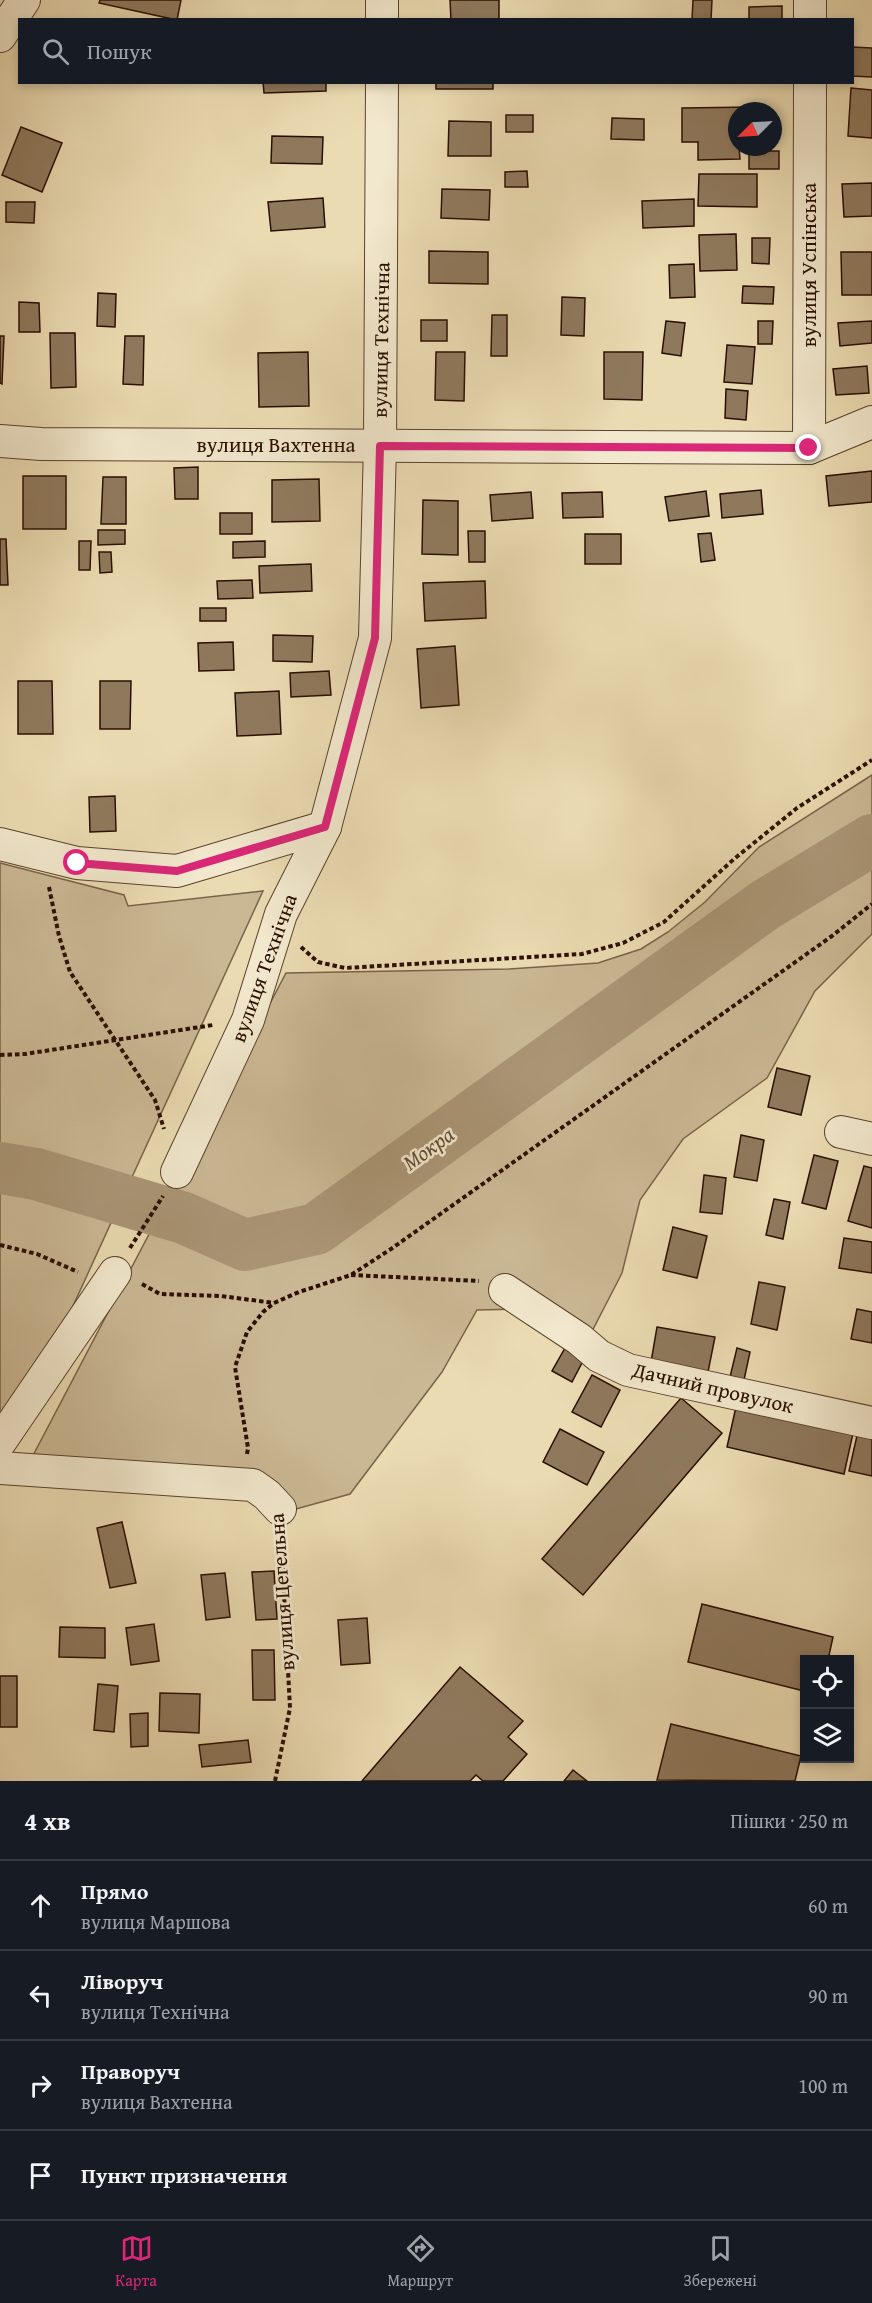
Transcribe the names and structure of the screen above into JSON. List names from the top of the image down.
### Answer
{
  "streets": {
    "street": [
      "вулиця Успінська",
      "вулиця Технічна",
      "вулиця Вахтенна",
      "Дачний провулок",
      "вулиця Цегельна"
    ]
  },
  "crossings": [
    ["вулиця Успінська", "вулиця Вахтенна"],
    ["вулиця Технічна", "вулиця Вахтенна"]
  ],
  "water": ["Мокра"],
  "north": "bottom left",
  "page": {
    "search": "Пошук",
    "heading": ["4 хв", "Пішки · 250 m"],
    "list": [
      ["Прямо", "вулиця Маршова", "60 m"],
      ["Ліворуч", "вулиця Технічна", "90 m"],
      ["Праворуч", "вулиця Вахтенна", "100 m"],
      "Пункт призначення"
    ],
    "nav": ["Карта", "Маршрут", "Збережені"]
  }
}
